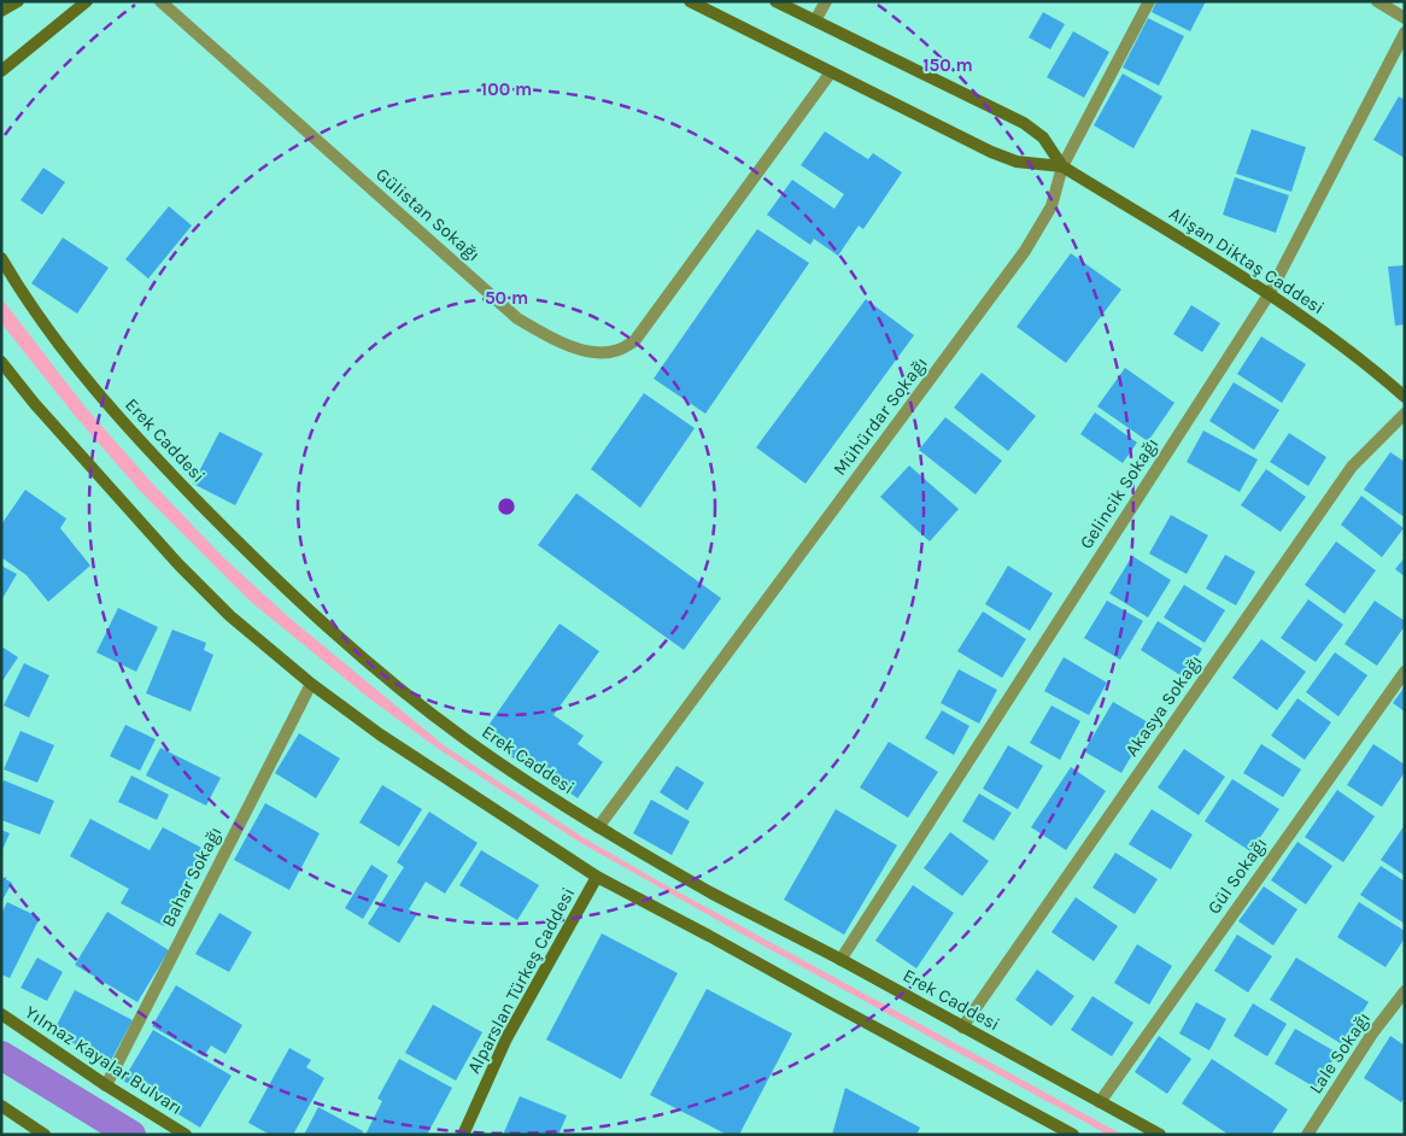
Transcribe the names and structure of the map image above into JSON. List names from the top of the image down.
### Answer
{
  "streets": {
    "main road": [
      "Alişan Diktaş Caddesi",
      "Erek Caddesi",
      "Alparslan Türkeş Caddesi",
      "Yılmaz Kayalar Bulvarı"
    ],
    "street": [
      "Gülistan Sokağı",
      "Mühürdar Sokağı",
      "Gelincik Sokağı",
      "Akasya Sokağı",
      "Gül Sokağı",
      "Bahar Sokağı",
      "Lale Sokağı"
    ]
  },
  "crossings": [
    ["Gülistan Sokağı", "Alişan Diktaş Caddesi"],
    ["Alişan Diktaş Caddesi", "Mühürdar Sokağı"],
    ["Alişan Diktaş Caddesi", "Gelincik Sokağı"],
    ["Mühürdar Sokağı", "Erek Caddesi"],
    ["Erek Caddesi", "Gelincik Sokağı"],
    ["Erek Caddesi", "Akasya Sokağı"],
    ["Erek Caddesi", "Gül Sokağı"],
    ["Bahar Sokağı", "Yılmaz Kayalar Bulvarı"]
  ],
  "rings": ["150 m", "100 m", "50 m"]
}
